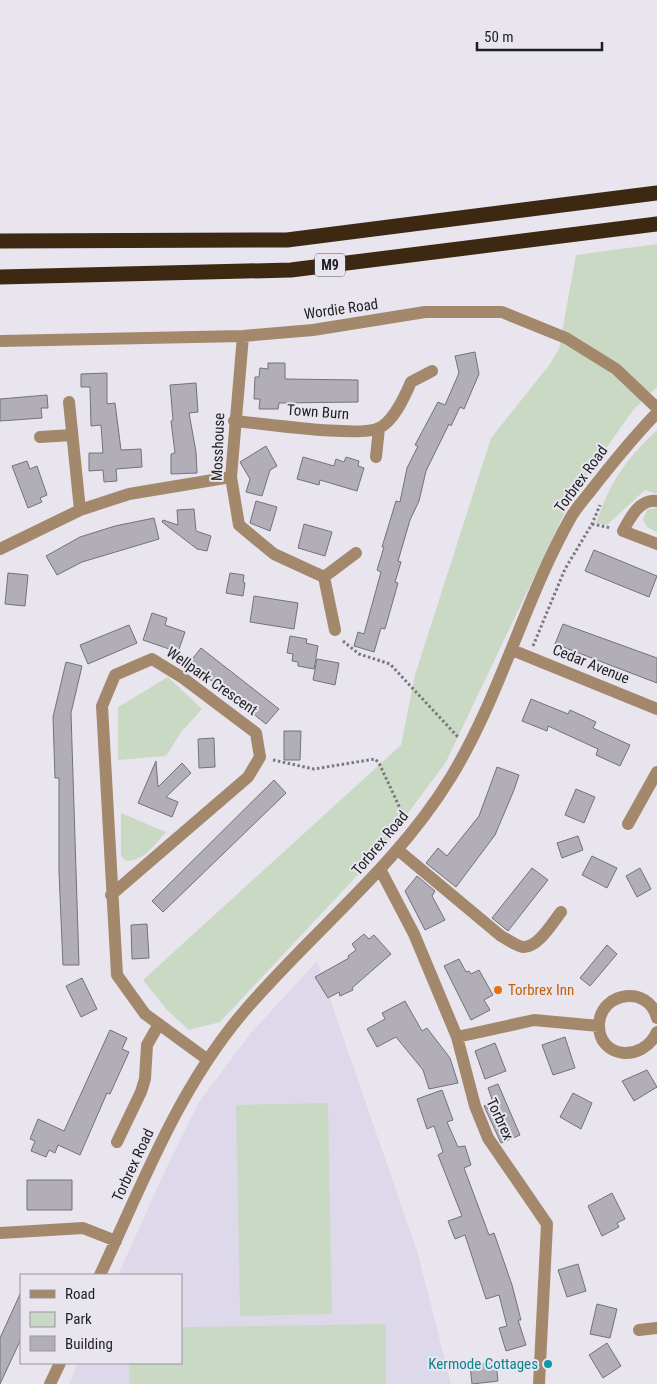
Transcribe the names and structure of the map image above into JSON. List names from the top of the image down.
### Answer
{
  "streets": {
    "highway": ["M9"],
    "street": [
      "Wordie Road",
      "Town Burn",
      "Mosshouse",
      "Torbrex Road",
      "Cedar Avenue",
      "Wellpark Crescent",
      "Torbrex"
    ]
  },
  "crossings": [
    ["Wordie Road", "Mosshouse"],
    ["Town Burn", "Mosshouse"],
    ["Torbrex Road", "Cedar Avenue"],
    ["Torbrex Road", "Wellpark Crescent"],
    ["Torbrex Road", "Torbrex"]
  ],
  "places": ["Torbrex Inn", "Kermode Cottages"],
  "legend": ["Road", "Park", "Building"],
  "scale_bar": "50 m"
}
